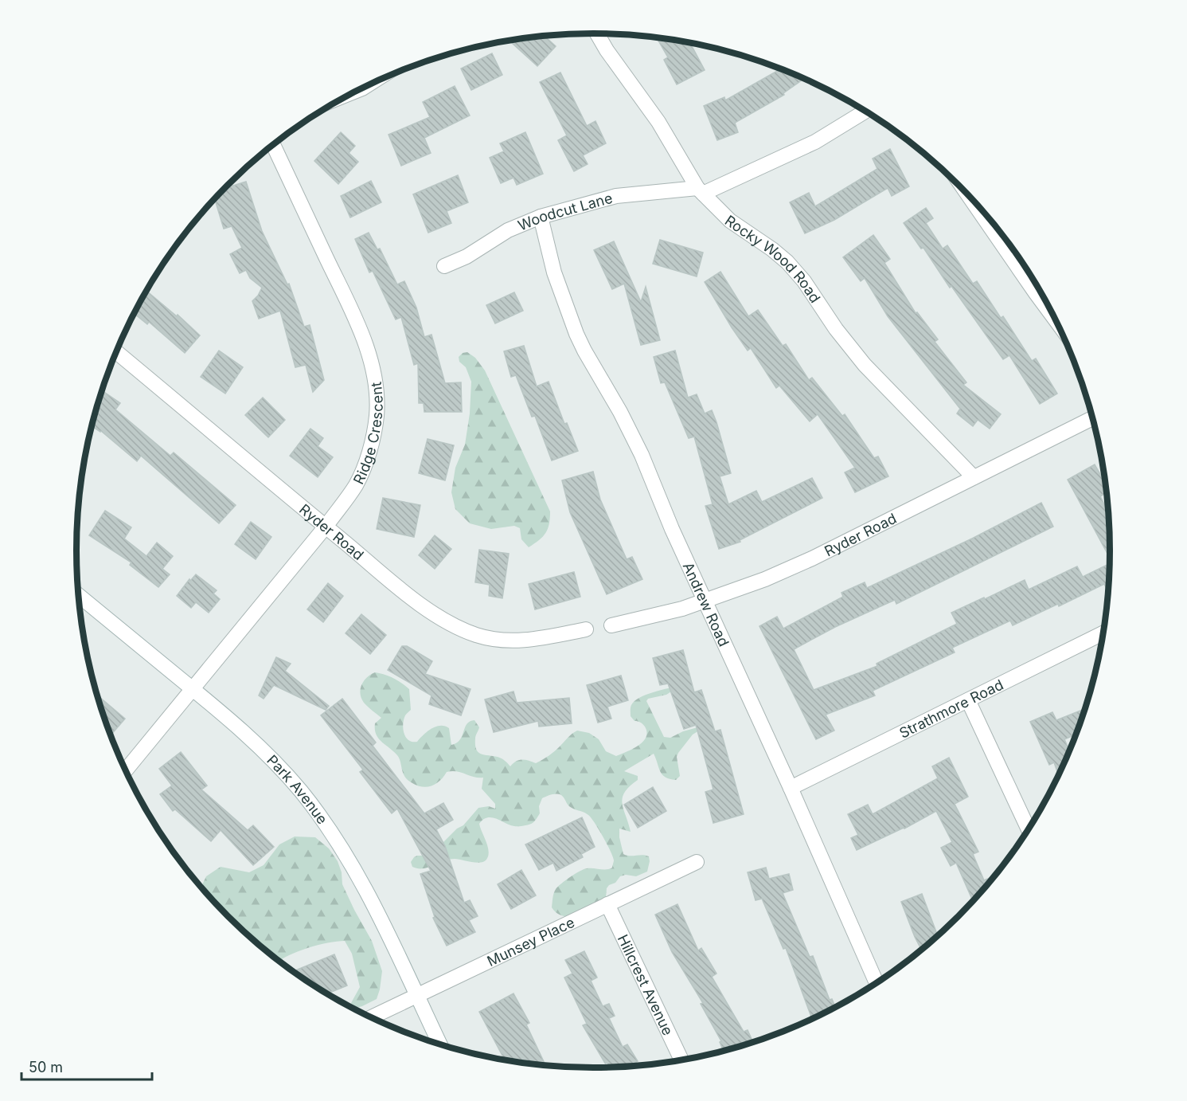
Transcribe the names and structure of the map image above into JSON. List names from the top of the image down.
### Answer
{
  "streets": {
    "street": [
      "Woodcut Lane",
      "Rocky Wood Road",
      "Ridge Crescent",
      "Ryder Road",
      "Andrew Road",
      "Strathmore Road",
      "Park Avenue",
      "Munsey Place",
      "Hillcrest Avenue"
    ]
  },
  "crossings": [
    ["Woodcut Lane", "Rocky Wood Road"],
    ["Woodcut Lane", "Andrew Road"],
    ["Rocky Wood Road", "Ryder Road"],
    ["Ridge Crescent", "Ryder Road"],
    ["Ridge Crescent", "Park Avenue"],
    ["Ryder Road", "Andrew Road"],
    ["Andrew Road", "Strathmore Road"],
    ["Park Avenue", "Munsey Place"],
    ["Munsey Place", "Hillcrest Avenue"]
  ],
  "scale_bar": "50 m"
}
